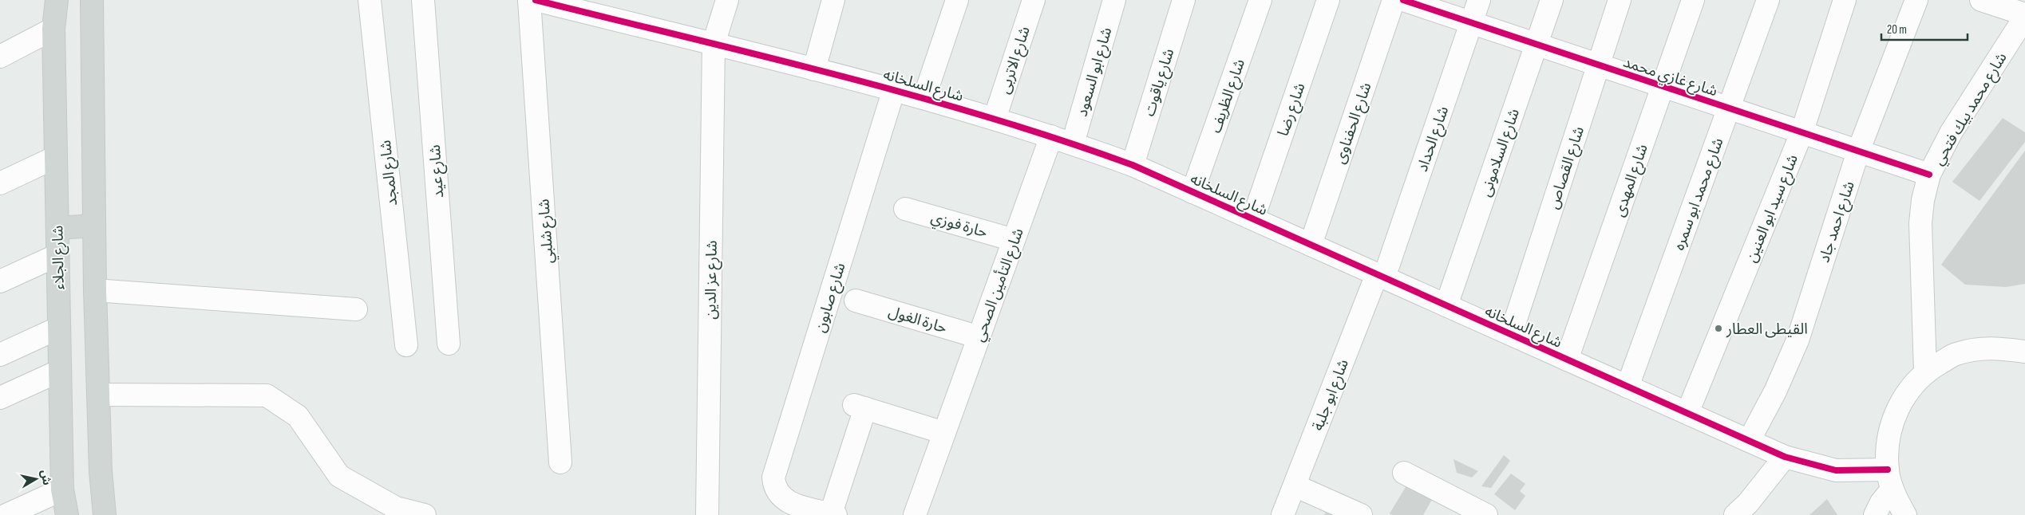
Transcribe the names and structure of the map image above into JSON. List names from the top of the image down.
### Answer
{
  "streets": {
    "main road": ["شارع الجلاء"],
    "street": [
      "شارع الاتربى",
      "شارع ابو السعود",
      "شارع غازي محمد",
      "شارع ياقوت",
      "شارع السلخانه",
      "شارع الظريف",
      "شارع محمد بيك فتحي",
      "شارع رضا",
      "شارع الحفناوى",
      "شارع الحداد",
      "شارع السلامونى",
      "شارع القصاص",
      "شارع عيد",
      "شارع المجد",
      "شارع المهدى",
      "شارع محمد ابو سمره",
      "شارع سيد ابو العنين",
      "شارع احمد جاد",
      "حارة فوزي",
      "شارع شلبي",
      "شارع عز الدين",
      "شارع التأمين الصحي",
      "شارع صابون",
      "حارة الغول",
      "شارع ابو جلبة"
    ]
  },
  "crossings": [
    ["شارع الاتربى", "شارع السلخانه"],
    ["شارع ابو السعود", "شارع السلخانه"],
    ["شارع غازي محمد", "شارع محمد بيك فتحي"],
    ["شارع غازي محمد", "شارع الحداد"],
    ["شارع غازي محمد", "شارع السلامونى"],
    ["شارع غازي محمد", "شارع القصاص"],
    ["شارع غازي محمد", "شارع المهدى"],
    ["شارع غازي محمد", "شارع محمد ابو سمره"],
    ["شارع غازي محمد", "شارع سيد ابو العنين"],
    ["شارع غازي محمد", "شارع احمد جاد"],
    ["شارع ياقوت", "شارع السلخانه"],
    ["شارع السلخانه", "شارع الظريف"],
    ["شارع السلخانه", "شارع رضا"],
    ["شارع السلخانه", "شارع الحفناوى"],
    ["شارع السلخانه", "شارع الحداد"],
    ["شارع السلخانه", "شارع السلامونى"],
    ["شارع السلخانه", "شارع القصاص"],
    ["شارع السلخانه", "شارع المهدى"],
    ["شارع السلخانه", "شارع محمد ابو سمره"],
    ["شارع السلخانه", "شارع سيد ابو العنين"],
    ["شارع السلخانه", "شارع احمد جاد"],
    ["شارع السلخانه", "شارع عز الدين"],
    ["شارع السلخانه", "شارع التأمين الصحي"],
    ["شارع السلخانه", "شارع صابون"],
    ["شارع السلخانه", "شارع ابو جلبة"],
    ["شارع الحداد", "شارع ابو جلبة"],
    ["حارة فوزي", "شارع التأمين الصحي"],
    ["شارع التأمين الصحي", "حارة الغول"]
  ],
  "places": ["القيطى العطار"],
  "scale_bar": "20 m",
  "north": "right"
}
